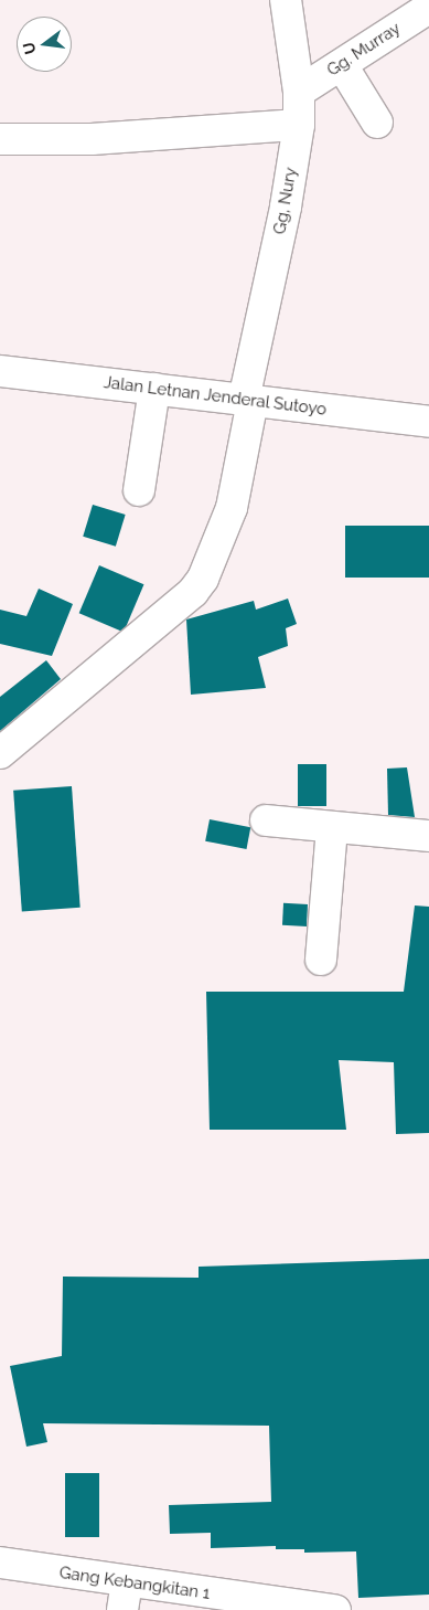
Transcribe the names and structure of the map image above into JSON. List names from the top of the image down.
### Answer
{
  "streets": {
    "street": [
      "Gg. Murray",
      "Gg, Nury",
      "Jalan Letnan Jenderal Sutoyo",
      "Gang Kebangkitan 1"
    ]
  },
  "crossings": [
    ["Gg. Murray", "Gg, Nury"],
    ["Gg, Nury", "Jalan Letnan Jenderal Sutoyo"]
  ],
  "north": "left"
}
